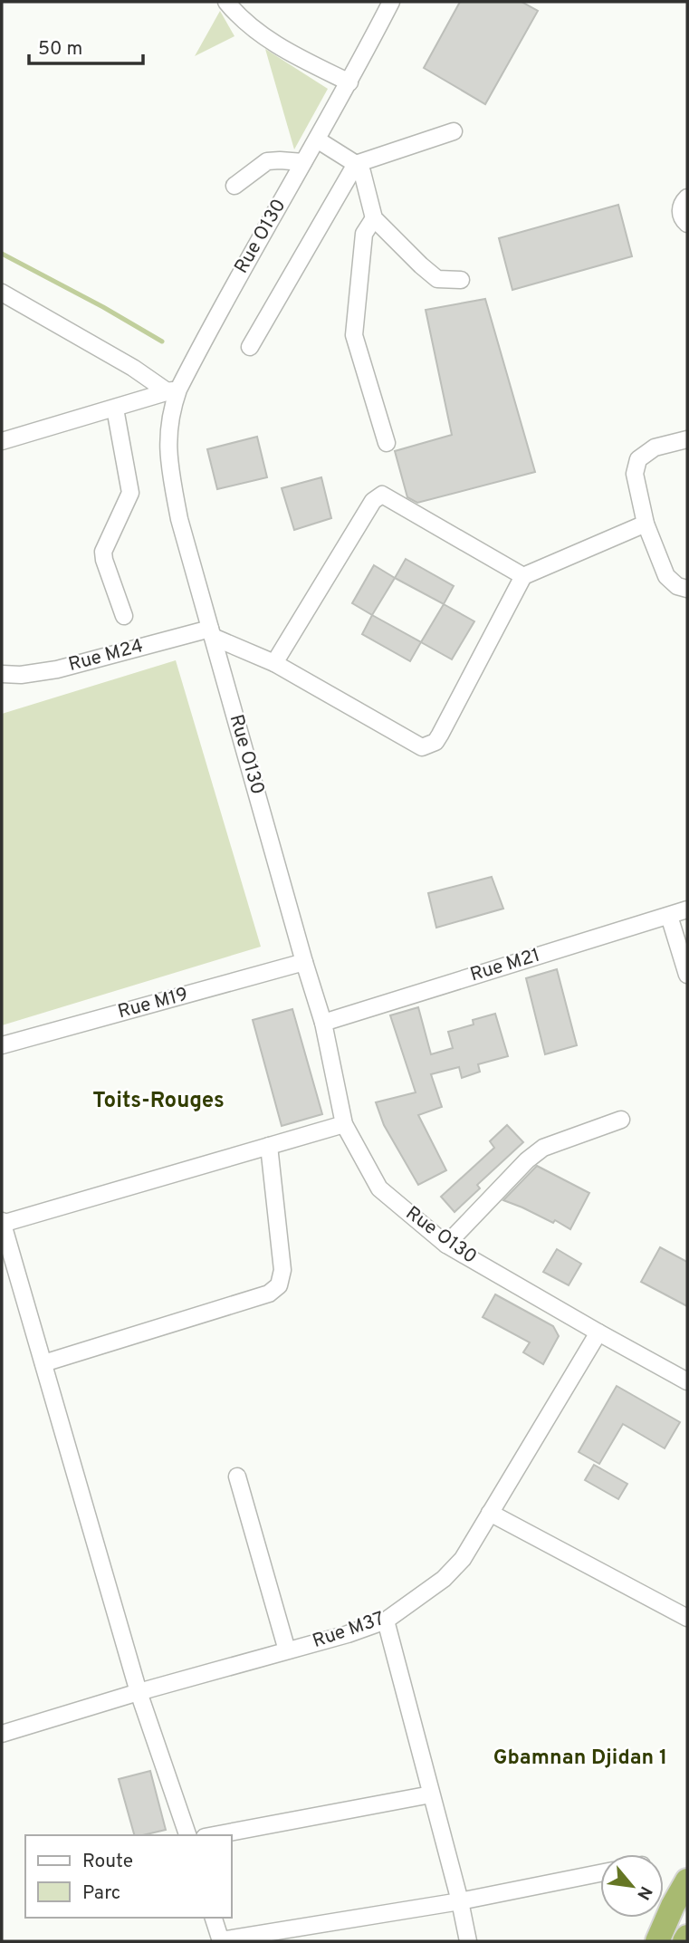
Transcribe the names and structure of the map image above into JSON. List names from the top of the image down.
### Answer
{
  "streets": {
    "street": [
      "Rue O130",
      "Rue M24",
      "Rue M21",
      "Rue M19",
      "Rue M37"
    ]
  },
  "crossings": [
    ["Rue O130", "Rue M24"],
    ["Rue O130", "Rue M21"],
    ["Rue O130", "Rue M19"],
    ["Rue O130", "Rue M37"]
  ],
  "districts": ["Toits-Rouges", "Gbamnan Djidan 1"],
  "legend": ["Route", "Parc"],
  "scale_bar": "50 m",
  "north": "bottom right"
}
